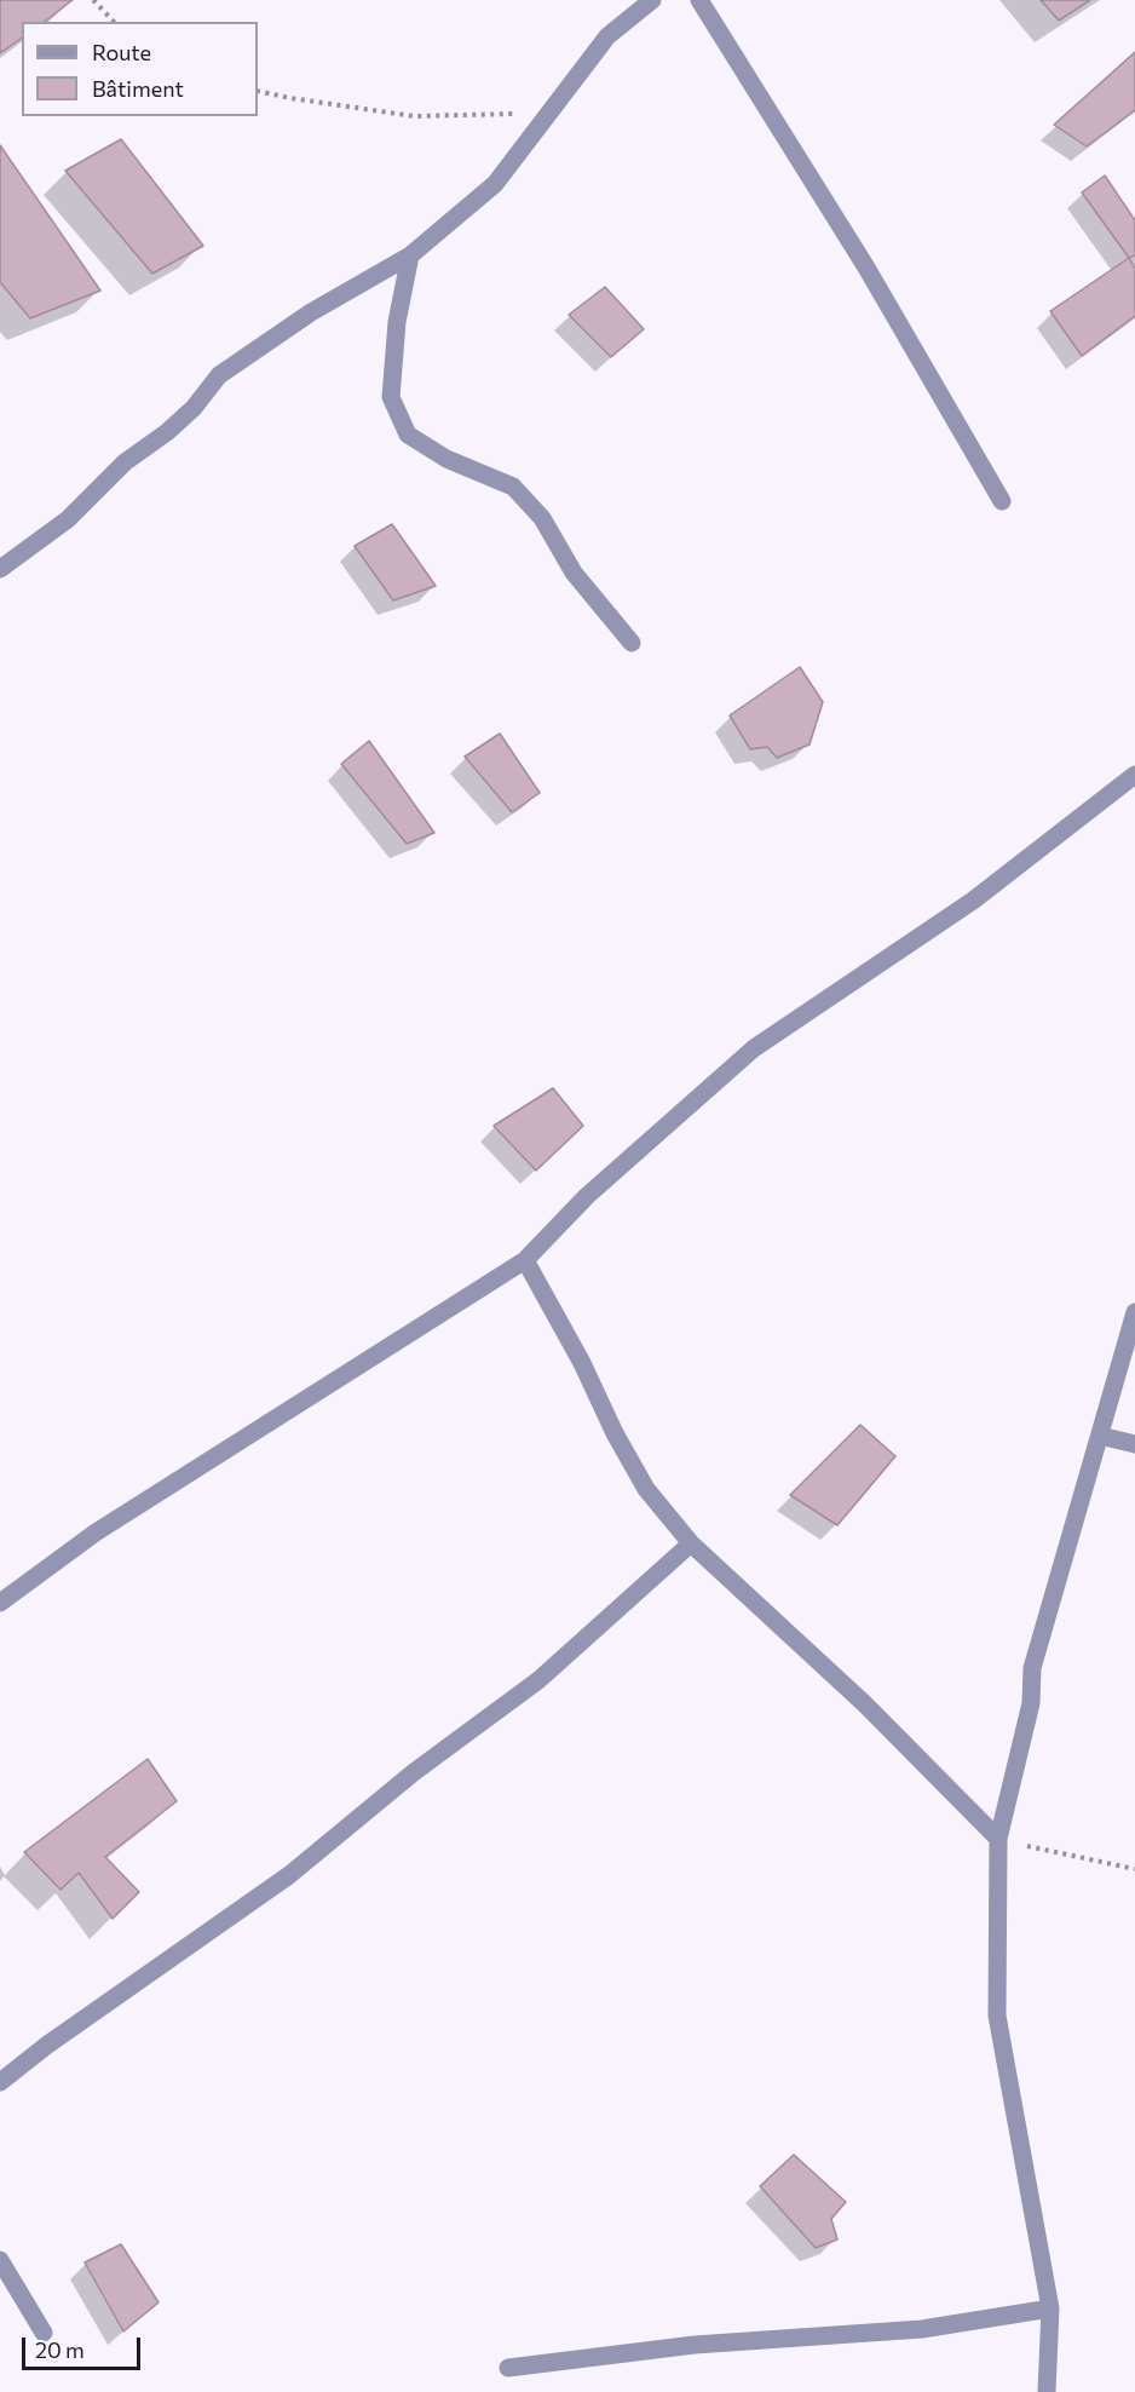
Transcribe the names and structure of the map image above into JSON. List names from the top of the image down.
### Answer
{
  "legend": ["Route", "Bâtiment"],
  "scale_bar": "20 m"
}
